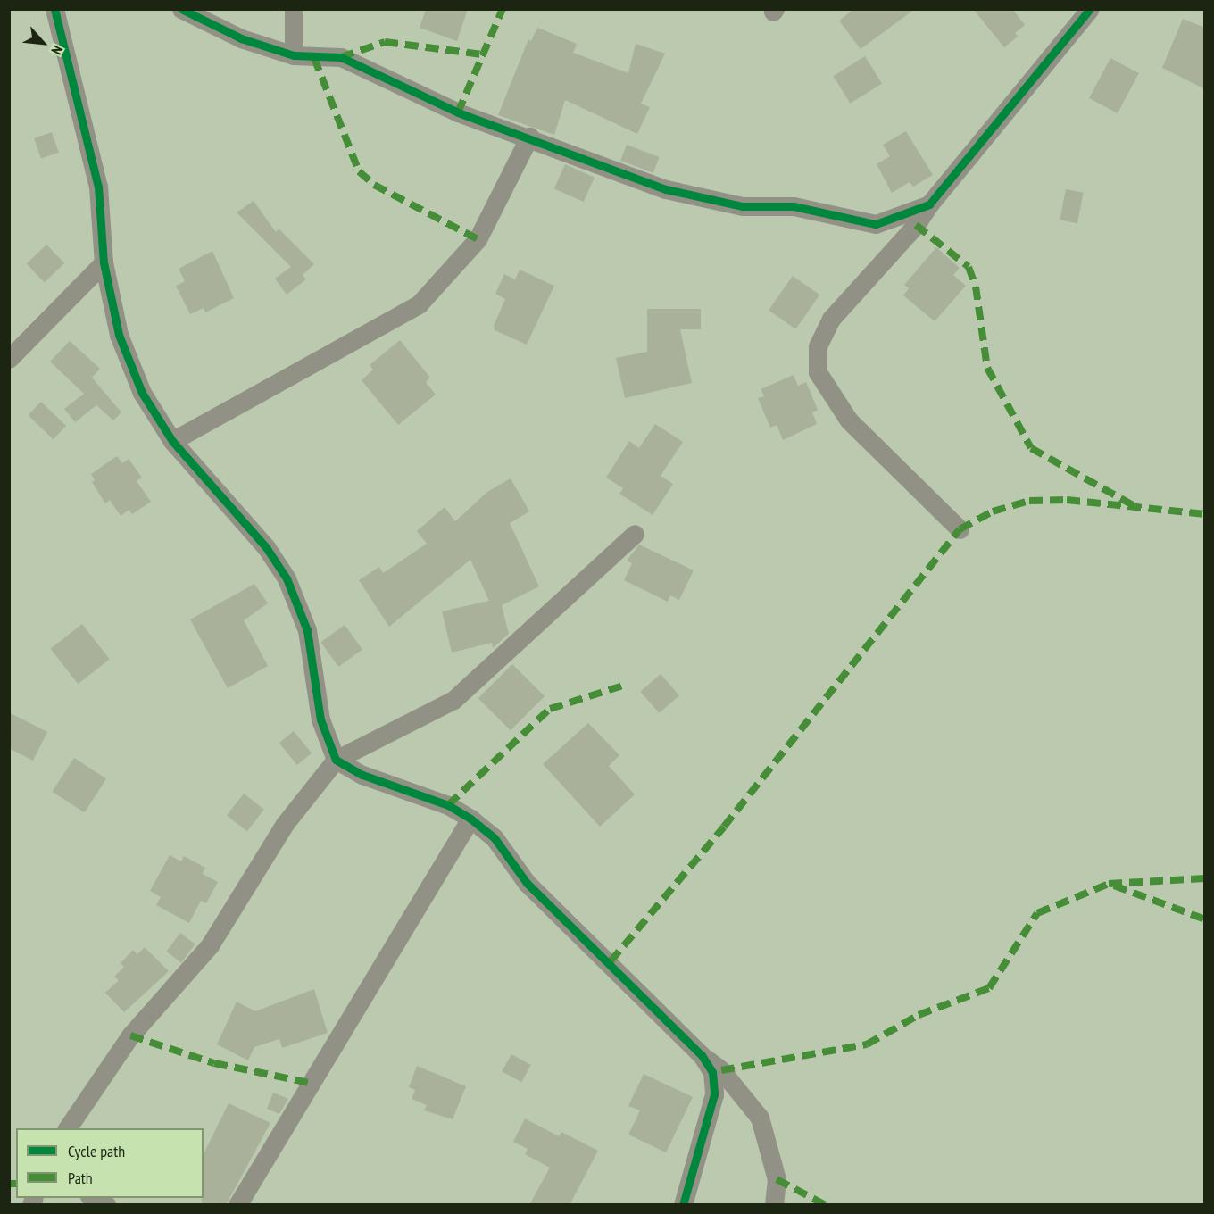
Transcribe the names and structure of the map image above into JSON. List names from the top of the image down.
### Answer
{
  "legend": ["Cycle path", "Path"],
  "north": "bottom right"
}
